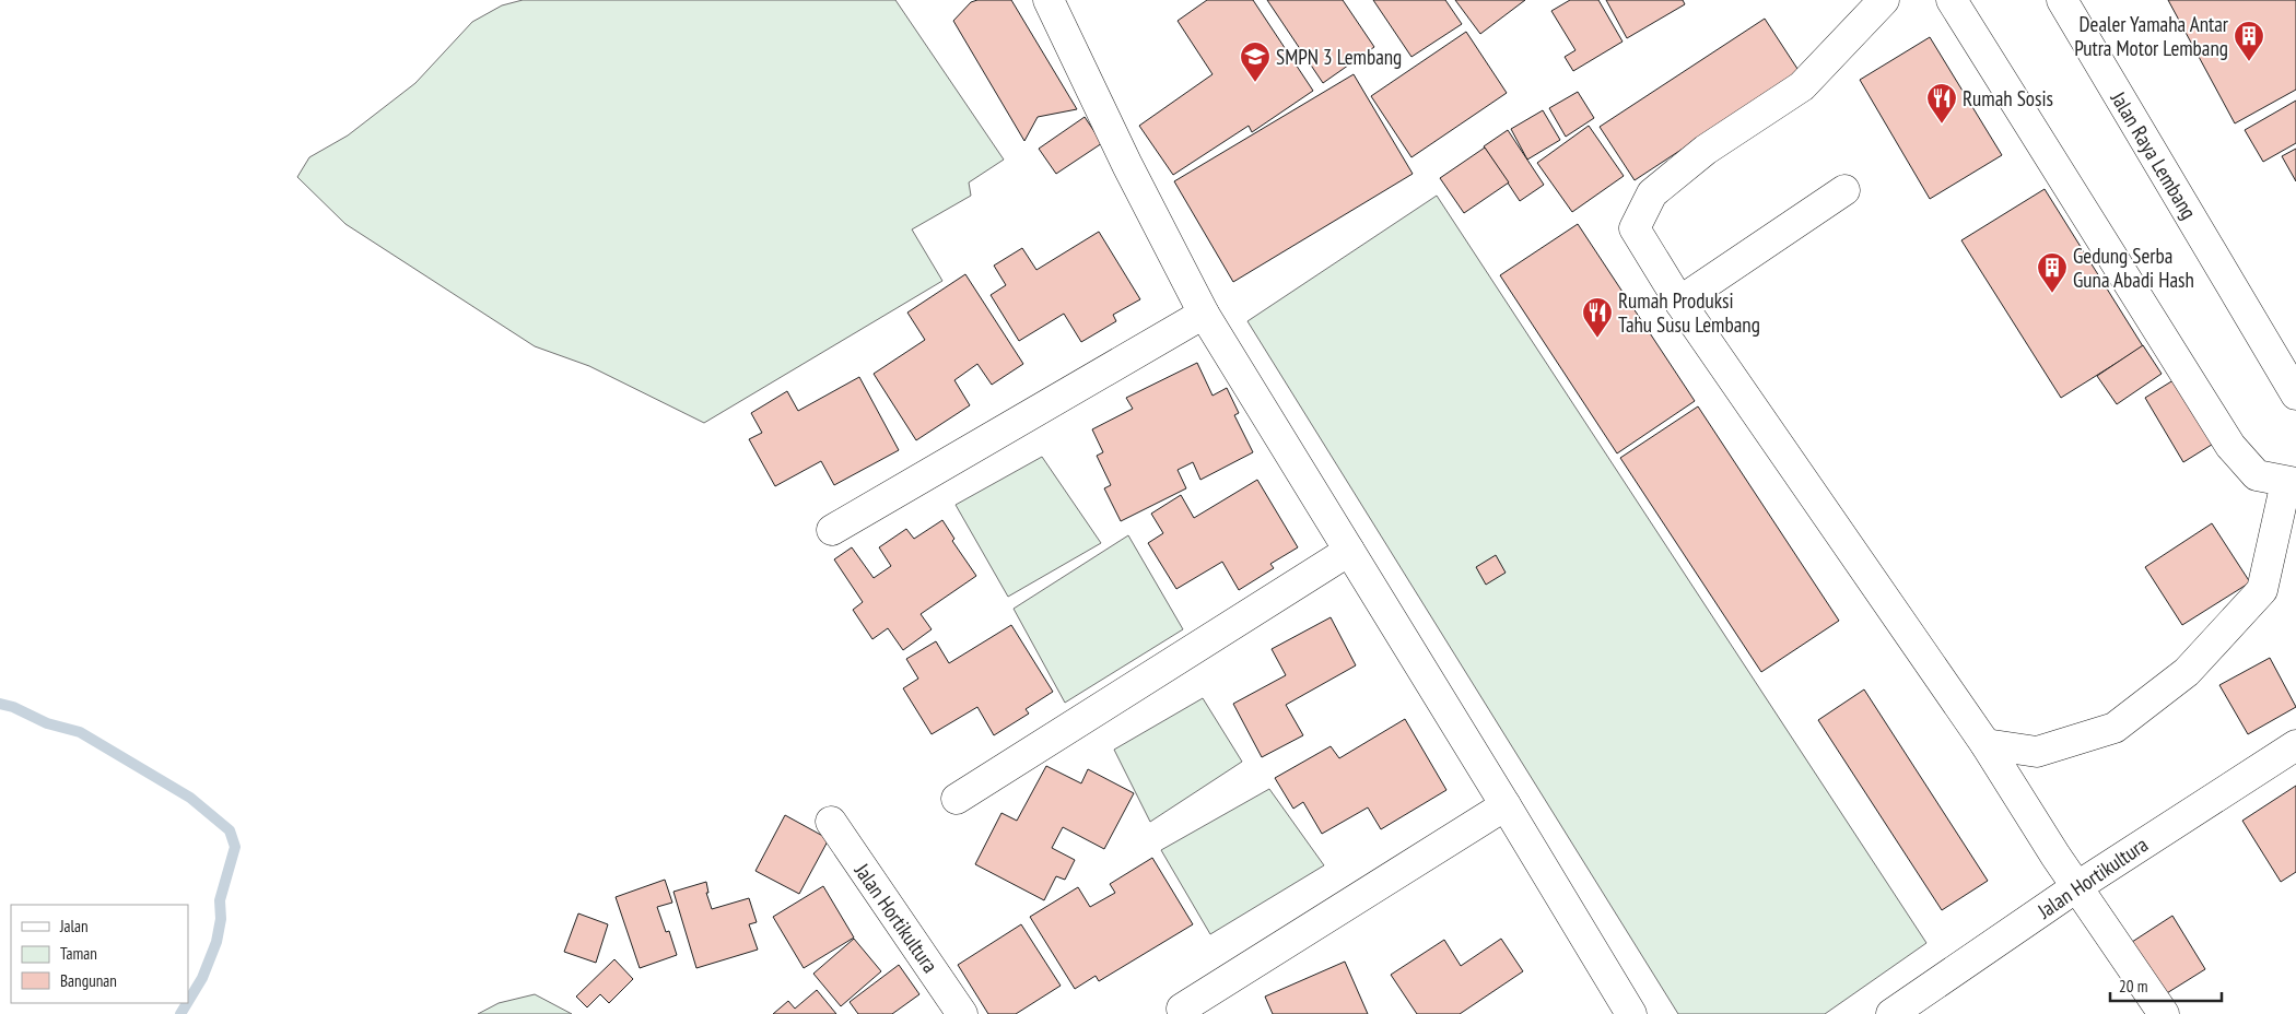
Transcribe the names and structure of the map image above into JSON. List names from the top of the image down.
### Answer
{
  "streets": {
    "street": ["Jalan Raya Lembang", "Jalan Hortikultura"]
  },
  "places": {
    "building": ["Dealer Yamaha Antar Putra Motor Lembang", "Gedung Serba Guna Abadi Hash"],
    "school or university": ["SMPN 3 Lembang"],
    "restaurant": ["Rumah Sosis", "Rumah Produksi Tahu Susu Lembang"]
  },
  "legend": ["Jalan", "Taman", "Bangunan"],
  "scale_bar": "20 m"
}
